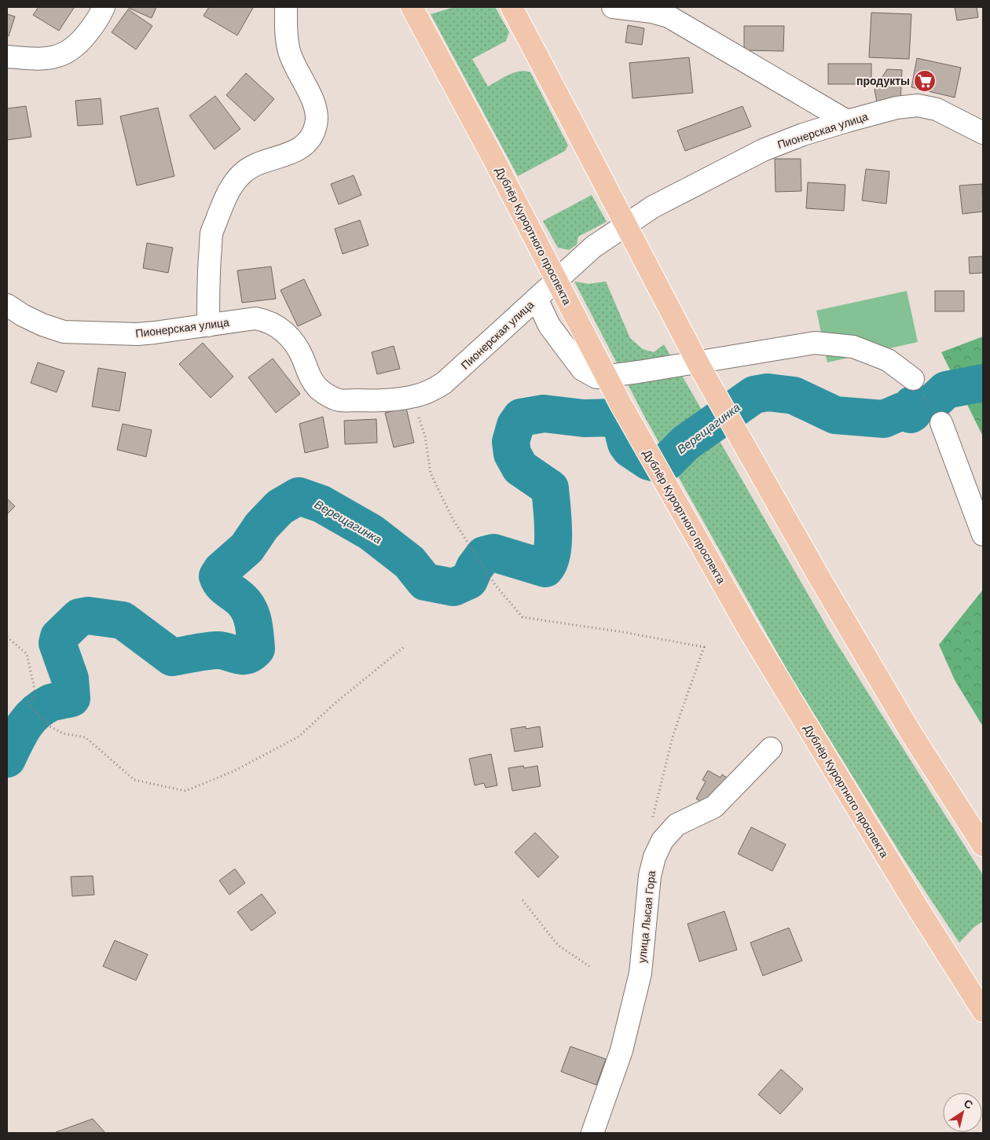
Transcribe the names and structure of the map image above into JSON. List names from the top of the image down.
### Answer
{
  "streets": {
    "main road": ["Дублёр Курортного проспекта"],
    "street": ["Пионерская улица", "улица Лысая Гора"]
  },
  "water": ["Верещагинка"],
  "places": {
    "supermarket": ["продукты"]
  },
  "north": "top right"
}
